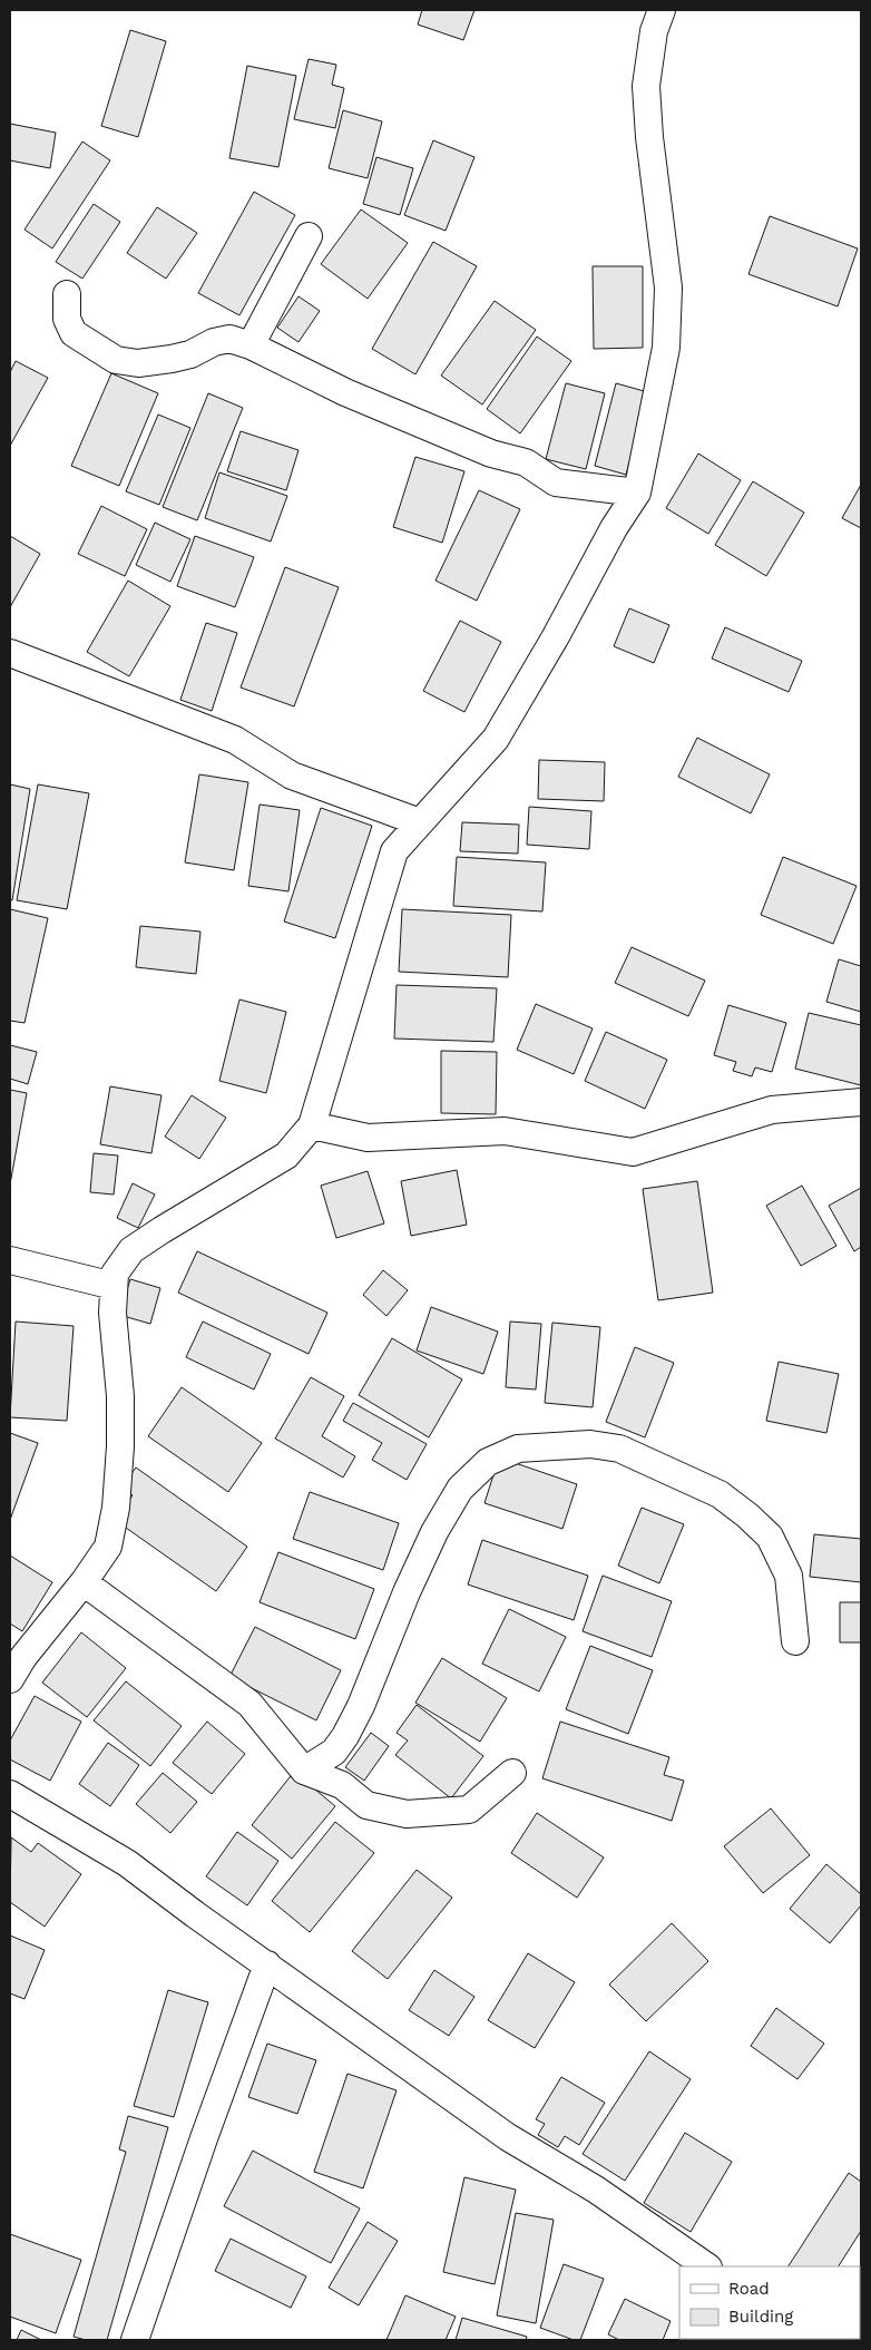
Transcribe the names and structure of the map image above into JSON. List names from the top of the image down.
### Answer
{
  "legend": ["Road", "Building"]
}
